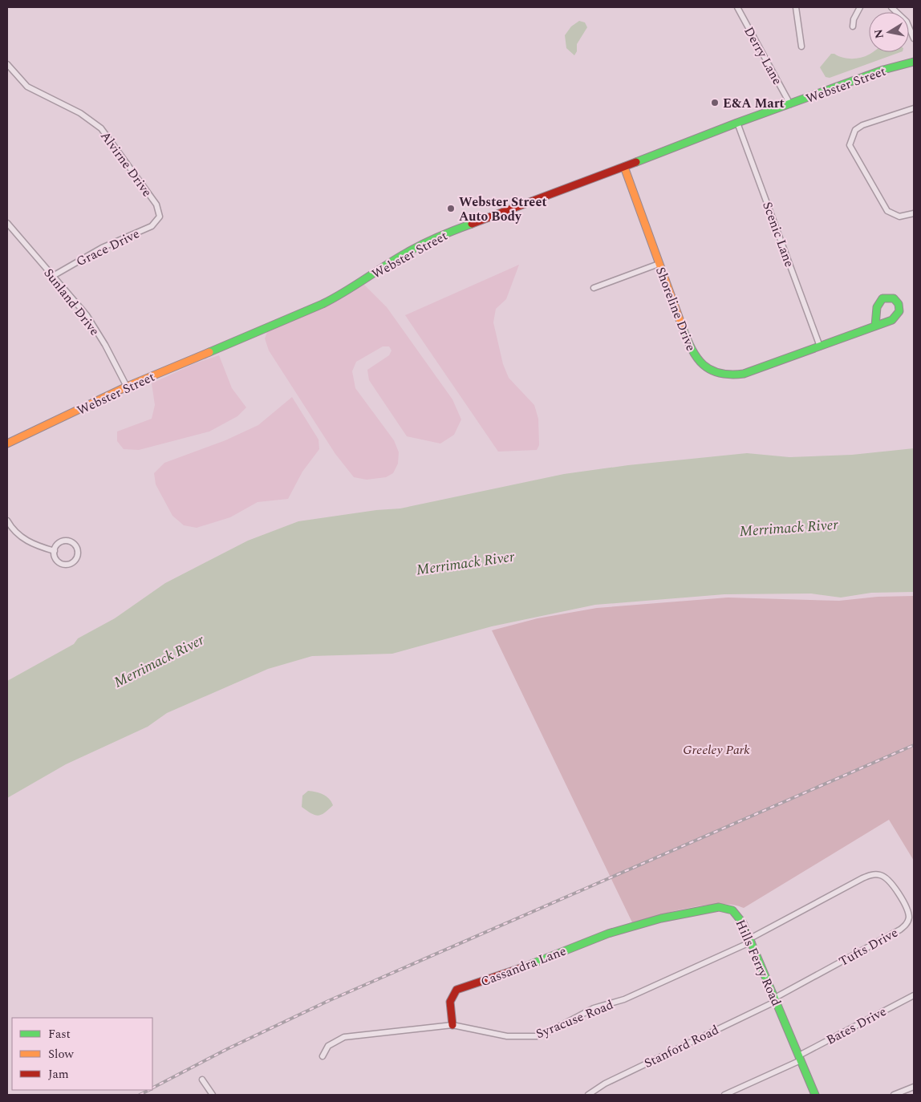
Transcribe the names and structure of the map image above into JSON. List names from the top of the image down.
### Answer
{
  "streets": {
    "main road": [
      "Webster Street",
      "Shoreline Drive",
      "Hills Ferry Road",
      "Cassandra Lane"
    ],
    "street": [
      "Derry Lane",
      "Alvirne Drive",
      "Scenic Lane",
      "Grace Drive",
      "Sunland Drive",
      "Tufts Drive",
      "Syracuse Road",
      "Bates Drive",
      "Stanford Road"
    ]
  },
  "crossings": [
    ["Derry Lane", "Webster Street"],
    ["Webster Street", "Scenic Lane"],
    ["Webster Street", "Sunland Drive"],
    ["Webster Street", "Shoreline Drive"],
    ["Alvirne Drive", "Grace Drive"],
    ["Scenic Lane", "Shoreline Drive"],
    ["Grace Drive", "Sunland Drive"],
    ["Tufts Drive", "Hills Ferry Road"],
    ["Tufts Drive", "Syracuse Road"],
    ["Tufts Drive", "Stanford Road"],
    ["Hills Ferry Road", "Cassandra Lane"],
    ["Hills Ferry Road", "Syracuse Road"],
    ["Hills Ferry Road", "Bates Drive"],
    ["Hills Ferry Road", "Stanford Road"],
    ["Cassandra Lane", "Syracuse Road"]
  ],
  "water": ["Merrimack River"],
  "parks": ["Greeley Park"],
  "places": ["E&A Mart", "Webster Street Auto Body"],
  "legend": ["Fast", "Slow", "Jam"],
  "north": "left"
}
